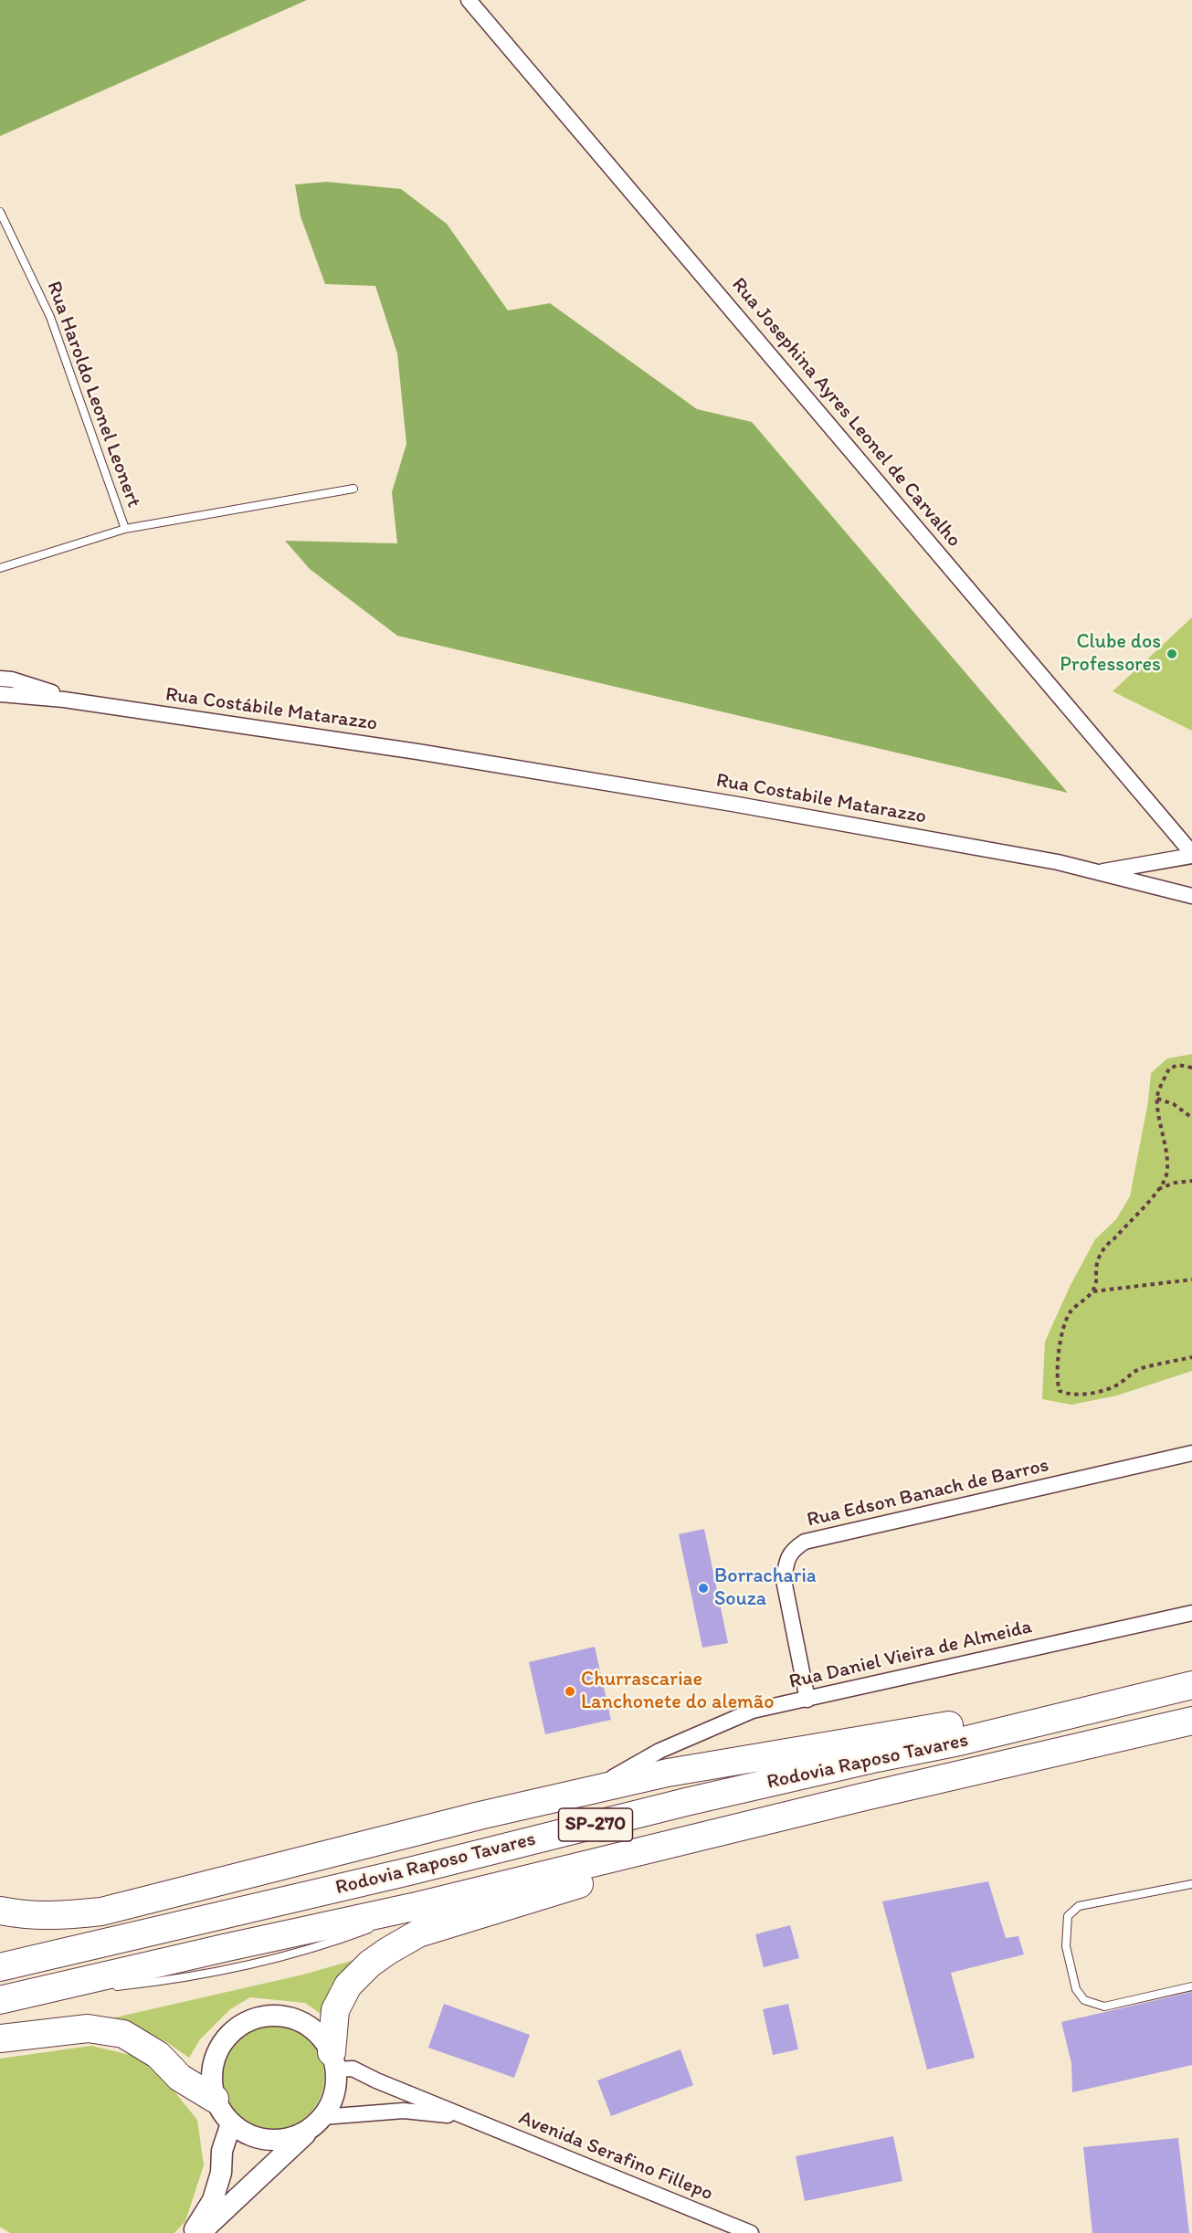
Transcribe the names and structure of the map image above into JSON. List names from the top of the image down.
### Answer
{
  "streets": {
    "highway": ["Rodovia Raposo Tavares", "SP-270"],
    "street": [
      "Rua Josephina Ayres Leonel de Carvalho",
      "Rua Costábile Matarazzo",
      "Rua Costabile Matarazzo",
      "Rua Edson Banach de Barros",
      "Rua Daniel Vieira de Almeida",
      "Avenida Serafino Fillepo"
    ],
    "lane": ["Rua Haroldo Leonel Leonert"]
  },
  "crossings": [
    ["Rua Josephina Ayres Leonel de Carvalho", "Rua Costabile Matarazzo"],
    ["Rua Costábile Matarazzo", "Rua Costabile Matarazzo"],
    ["Rua Edson Banach de Barros", "Rua Daniel Vieira de Almeida"]
  ],
  "places": ["Clube dos Professores", "Borracharia Souza", "Churrascariae Lanchonete do alemão"]
}
